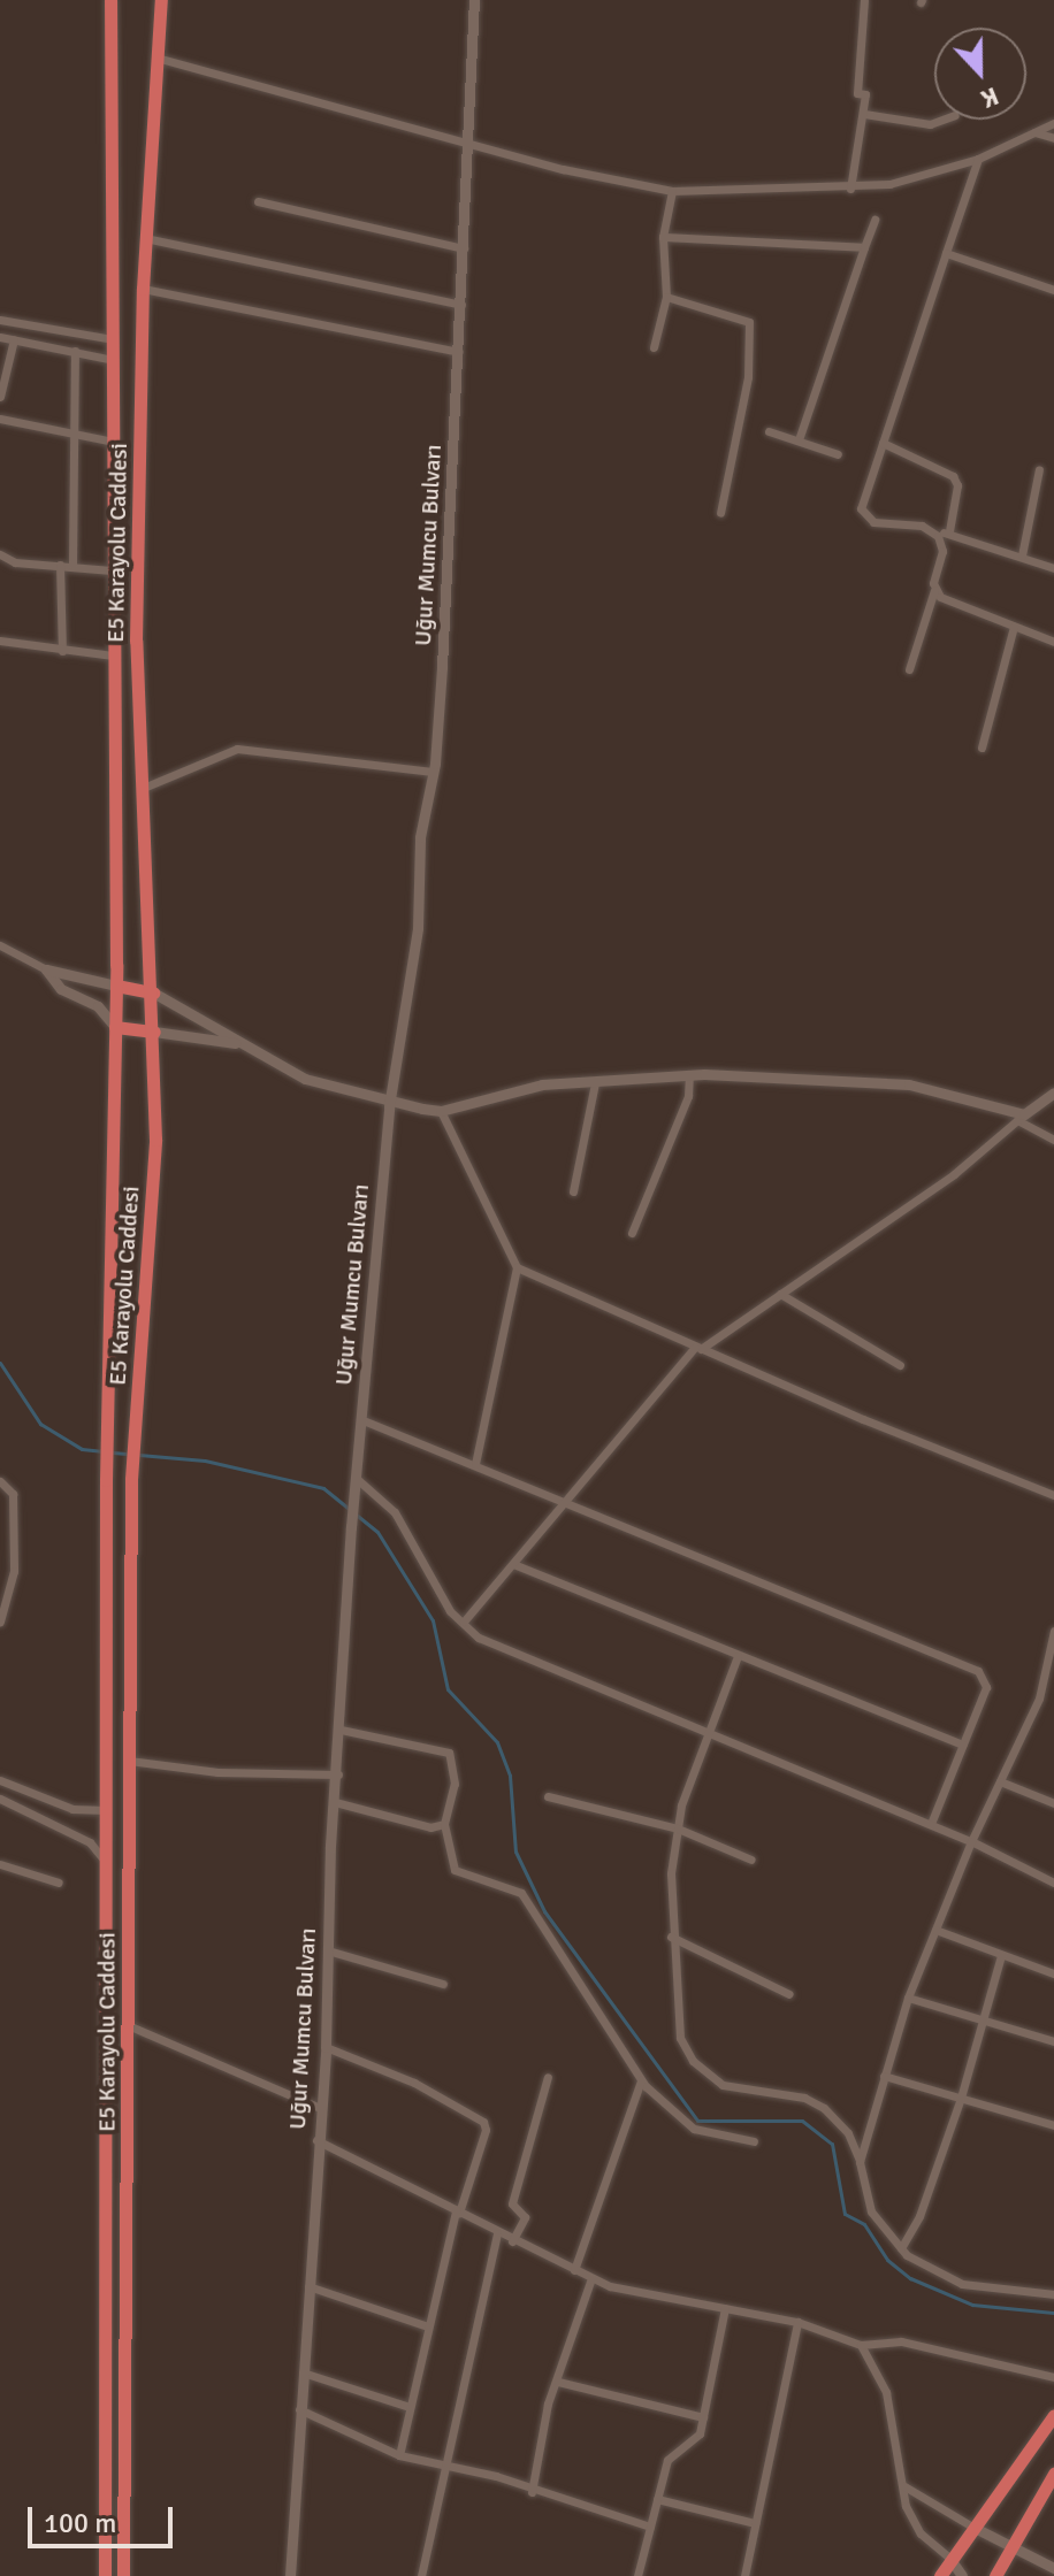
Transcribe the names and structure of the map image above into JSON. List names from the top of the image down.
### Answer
{
  "streets": {
    "highway": ["E5 Karayolu Caddesi"],
    "street": ["Uğur Mumcu Bulvarı"]
  },
  "scale_bar": "100 m",
  "north": "bottom"
}
